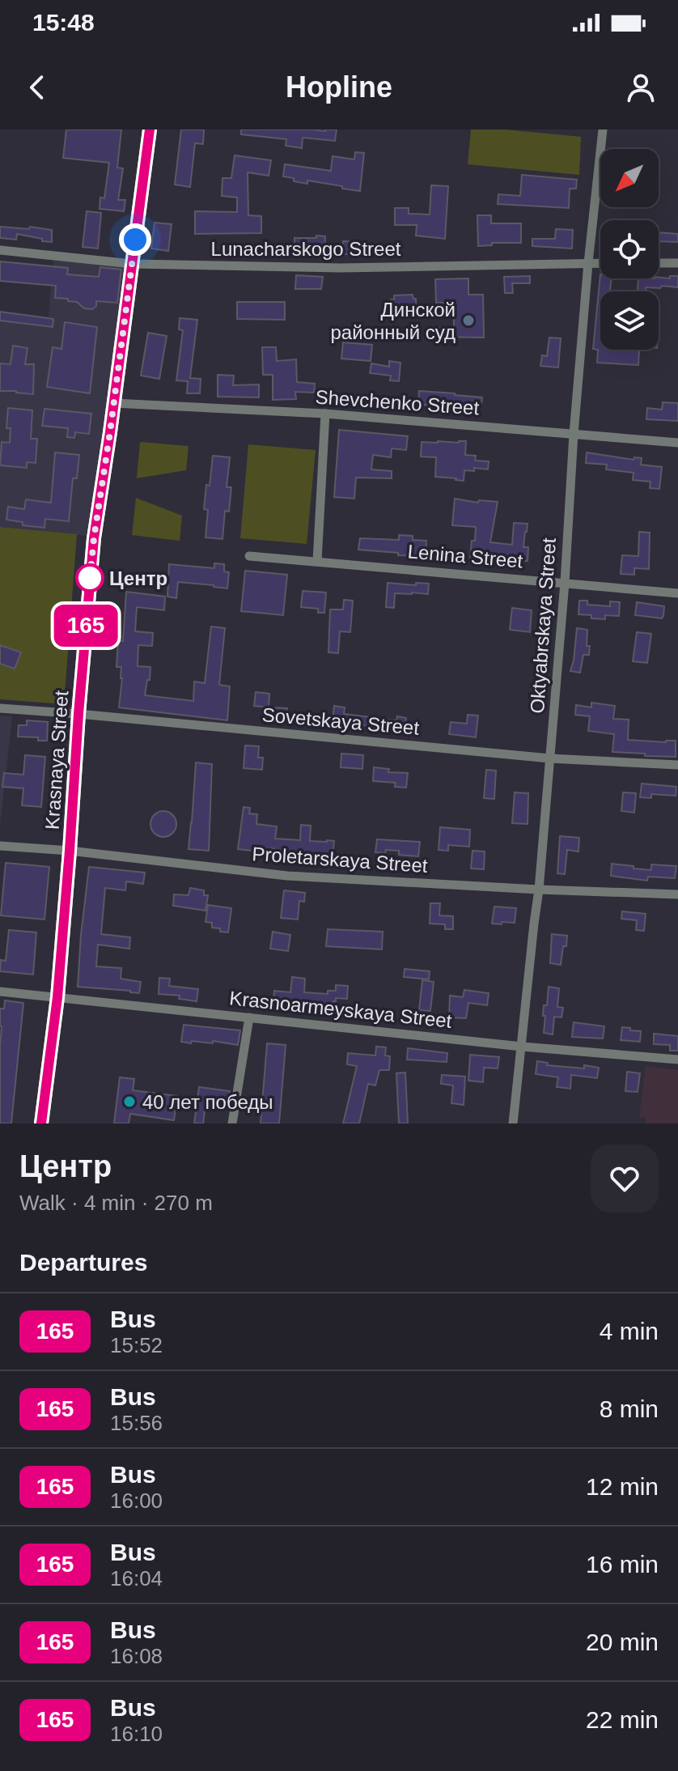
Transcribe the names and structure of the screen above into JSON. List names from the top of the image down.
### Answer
{
  "streets": {
    "main road": ["Krasnaya Street"],
    "street": [
      "Lunacharskogo Street",
      "Shevchenko Street",
      "Lenina Street",
      "Oktyabrskaya Street",
      "Sovetskaya Street",
      "Proletarskaya Street",
      "Krasnoarmeyskaya Street"
    ]
  },
  "crossings": [
    ["Lunacharskogo Street", "Oktyabrskaya Street"],
    ["Lunacharskogo Street", "Krasnaya Street"],
    ["Shevchenko Street", "Oktyabrskaya Street"],
    ["Shevchenko Street", "Krasnaya Street"],
    ["Lenina Street", "Oktyabrskaya Street"],
    ["Oktyabrskaya Street", "Sovetskaya Street"],
    ["Oktyabrskaya Street", "Proletarskaya Street"],
    ["Oktyabrskaya Street", "Krasnoarmeyskaya Street"],
    ["Sovetskaya Street", "Krasnaya Street"],
    ["Krasnaya Street", "Proletarskaya Street"],
    ["Krasnaya Street", "Krasnoarmeyskaya Street"]
  ],
  "places": ["Динской районный суд", "Центр", "40 лет победы"],
  "lines": ["bus line 165"],
  "north": "bottom left",
  "page": {
    "status": "15:48",
    "header": "Hopline",
    "on_map": "165",
    "heading": [
      ["Центр", "Walk · 4 min · 270 m"],
      "Departures"
    ],
    "list": [
      {
        "mark": "165",
        "name": "Bus",
        "note": "15:52",
        "value": "4 min"
      },
      {
        "mark": "165",
        "name": "Bus",
        "note": "15:56",
        "value": "8 min"
      },
      {
        "mark": "165",
        "name": "Bus",
        "note": "16:00",
        "value": "12 min"
      },
      {
        "mark": "165",
        "name": "Bus",
        "note": "16:04",
        "value": "16 min"
      },
      {
        "mark": "165",
        "name": "Bus",
        "note": "16:08",
        "value": "20 min"
      },
      {
        "mark": "165",
        "name": "Bus",
        "note": "16:10",
        "value": "22 min"
      }
    ]
  }
}
